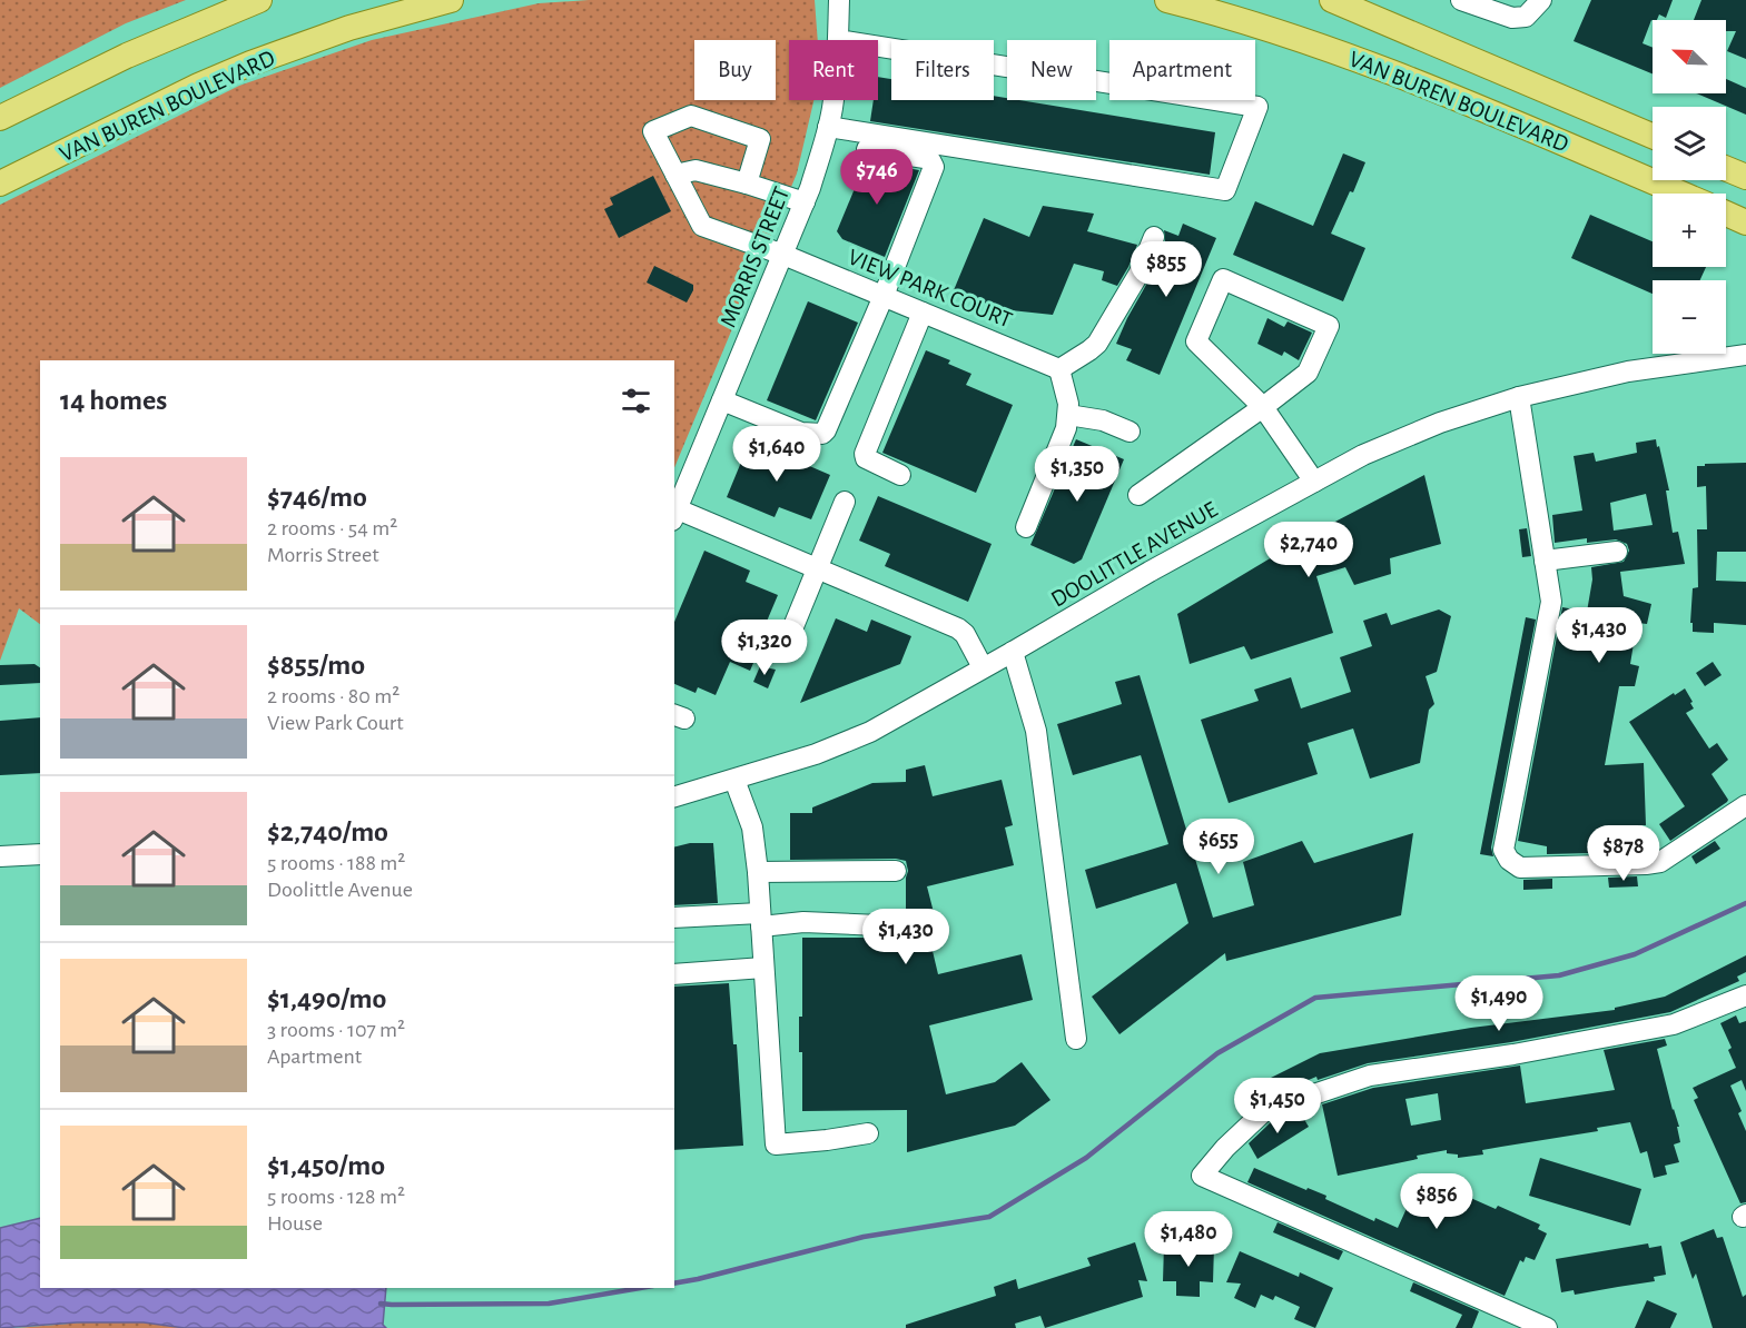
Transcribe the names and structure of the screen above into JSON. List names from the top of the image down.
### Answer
{
  "streets": {
    "main road": ["VAN BUREN BOULEVARD"],
    "street": ["MORRIS STREET", "VIEW PARK COURT", "DOOLITTLE AVENUE"]
  },
  "crossings": [
    ["MORRIS STREET", "VIEW PARK COURT"]
  ],
  "north": "top left",
  "page": {
    "map_buttons": ["+", "−"],
    "chip": [
      "Buy",
      "Rent",
      "Filters",
      "New",
      "Apartment"
    ],
    "price": [
      "$746",
      "$855",
      "$1,640",
      "$1,350",
      "$2,740",
      "$1,430",
      "$1,320",
      "$655",
      "$878",
      "$1,430",
      "$1,490",
      "$1,450",
      "$856",
      "$1,480"
    ],
    "heading": "14 homes",
    "list": [
      {
        "name": "$746/mo",
        "note": "2 rooms · 54 m² · Morris Street"
      },
      {
        "name": "$855/mo",
        "note": "2 rooms · 80 m² · View Park Court"
      },
      {
        "name": "$2,740/mo",
        "note": "5 rooms · 188 m² · Doolittle Avenue"
      },
      {
        "name": "$1,490/mo",
        "note": "3 rooms · 107 m² · Apartment"
      },
      {
        "name": "$1,450/mo",
        "note": "5 rooms · 128 m² · House"
      }
    ]
  }
}
